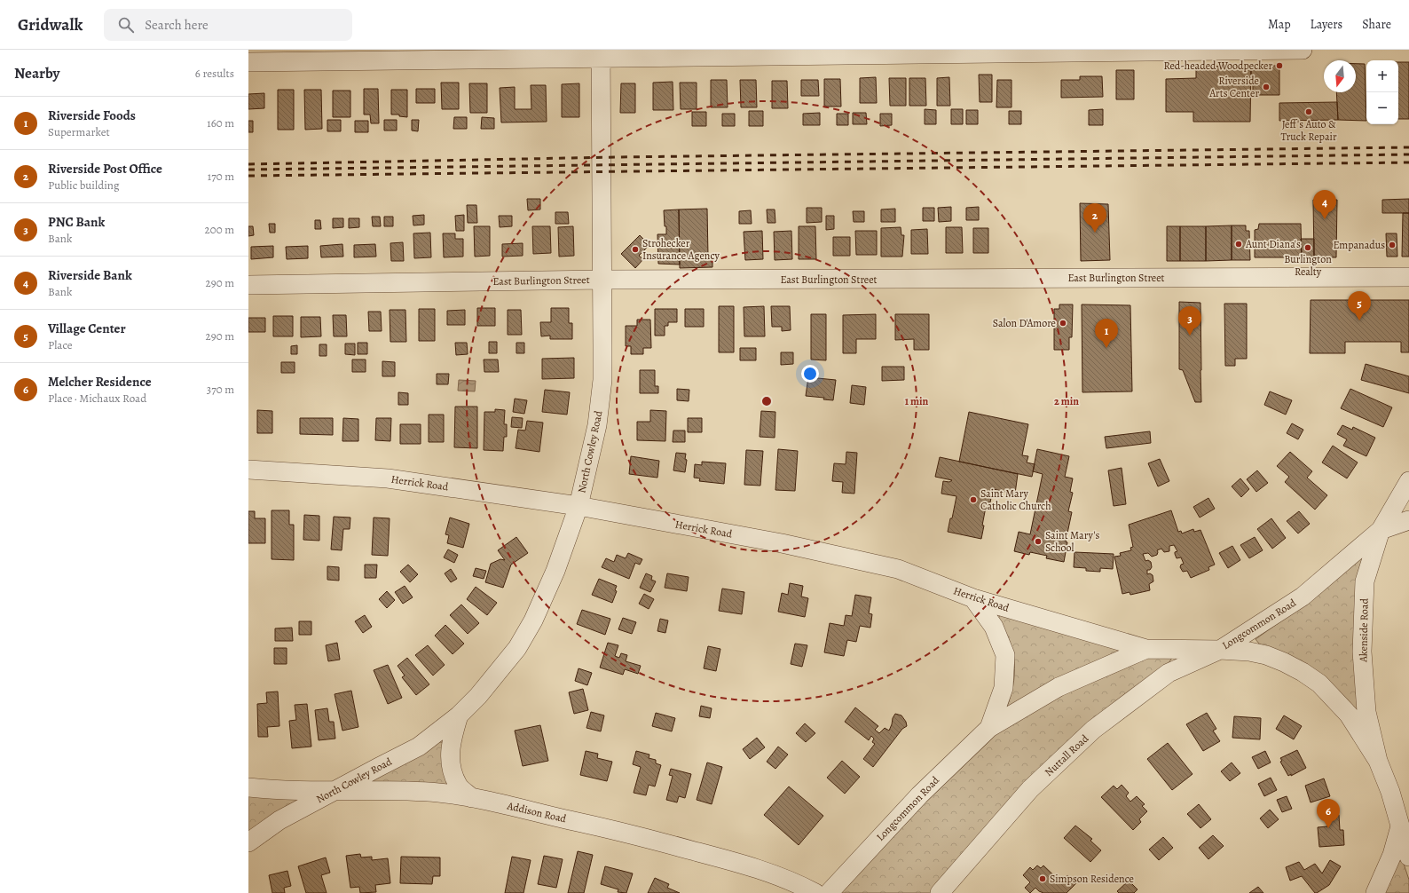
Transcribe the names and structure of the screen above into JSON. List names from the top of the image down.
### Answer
{
  "streets": {
    "street": [
      "East Burlington Street",
      "North Cowley Road",
      "Herrick Road",
      "Longcommon Road",
      "Akenside Road",
      "Nuttall Road",
      "Addison Road"
    ]
  },
  "crossings": [
    ["East Burlington Street", "North Cowley Road"],
    ["North Cowley Road", "Herrick Road"],
    ["North Cowley Road", "Addison Road"],
    ["Herrick Road", "Longcommon Road"],
    ["Longcommon Road", "Akenside Road"],
    ["Longcommon Road", "Nuttall Road"],
    ["Akenside Road", "Nuttall Road"]
  ],
  "places": [
    "Red-headed Woodpecker",
    "Riverside Arts Center",
    "Jeff's Auto & Truck Repair",
    "Aunt Diana's",
    "Empanadus",
    "Burlington Realty",
    "Strohecker Insurance Agency",
    "Salon D'Amore",
    "Saint Mary Catholic Church",
    "Saint Mary's School",
    "Simpson Residence"
  ],
  "north": "bottom",
  "page": {
    "header": "Gridwalk",
    "search": "Search here",
    "nav": ["Map", "Layers", "Share"],
    "heading": ["Nearby", "6 results"],
    "map_buttons": ["+", "−"],
    "list": [
      {
        "mark": "1",
        "name": "Riverside Foods",
        "note": "Supermarket",
        "value": "160 m"
      },
      {
        "mark": "2",
        "name": "Riverside Post Office",
        "note": "Public building",
        "value": "170 m"
      },
      {
        "mark": "3",
        "name": "PNC Bank",
        "note": "Bank",
        "value": "200 m"
      },
      {
        "mark": "4",
        "name": "Riverside Bank",
        "note": "Bank",
        "value": "290 m"
      },
      {
        "mark": "5",
        "name": "Village Center",
        "note": "Place",
        "value": "290 m"
      },
      {
        "mark": "6",
        "name": "Melcher Residence",
        "note": "Place · Michaux Road",
        "value": "370 m"
      }
    ],
    "pins": [
      "4",
      "2",
      "5",
      "3",
      "1",
      "6"
    ]
  },
  "rings": ["1 min", "2 min"]
}
